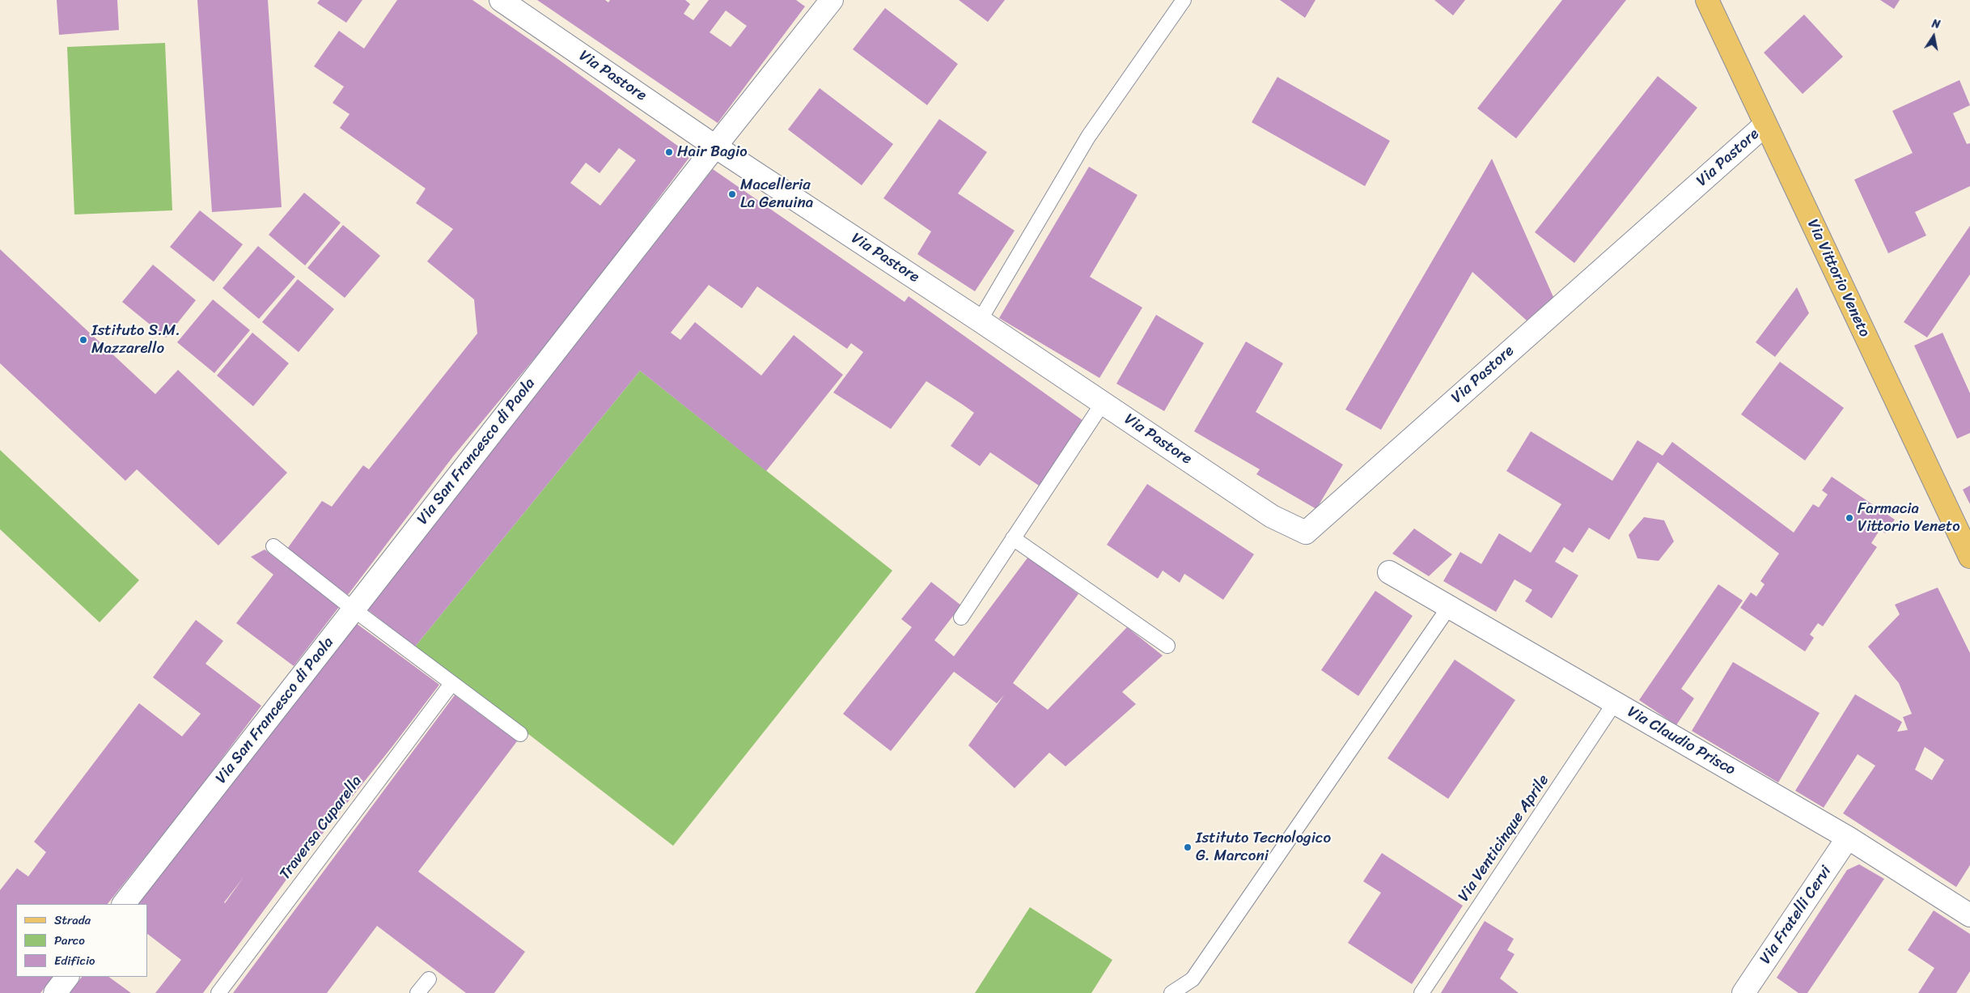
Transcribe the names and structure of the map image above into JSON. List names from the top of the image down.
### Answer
{
  "streets": {
    "main road": ["Via Vittorio Veneto"],
    "street": [
      "Via Pastore",
      "Via San Francesco di Paola",
      "Via Claudio Prisco",
      "Via Fratelli Cervi"
    ],
    "lane": ["Traversa Cuparella", "Via Venticinque Aprile"]
  },
  "crossings": [
    ["Via Pastore", "Via Vittorio Veneto"],
    ["Via Pastore", "Via San Francesco di Paola"],
    ["Via Claudio Prisco", "Via Venticinque Aprile"],
    ["Via Claudio Prisco", "Via Fratelli Cervi"]
  ],
  "places": [
    "Hair Bagio",
    "Macelleria La Genuina",
    "Istituto S.M. Mazzarello",
    "Farmacia Vittorio Veneto",
    "Istituto Tecnologico G. Marconi"
  ],
  "legend": ["Strada", "Parco", "Edificio"],
  "north": "top"
}
